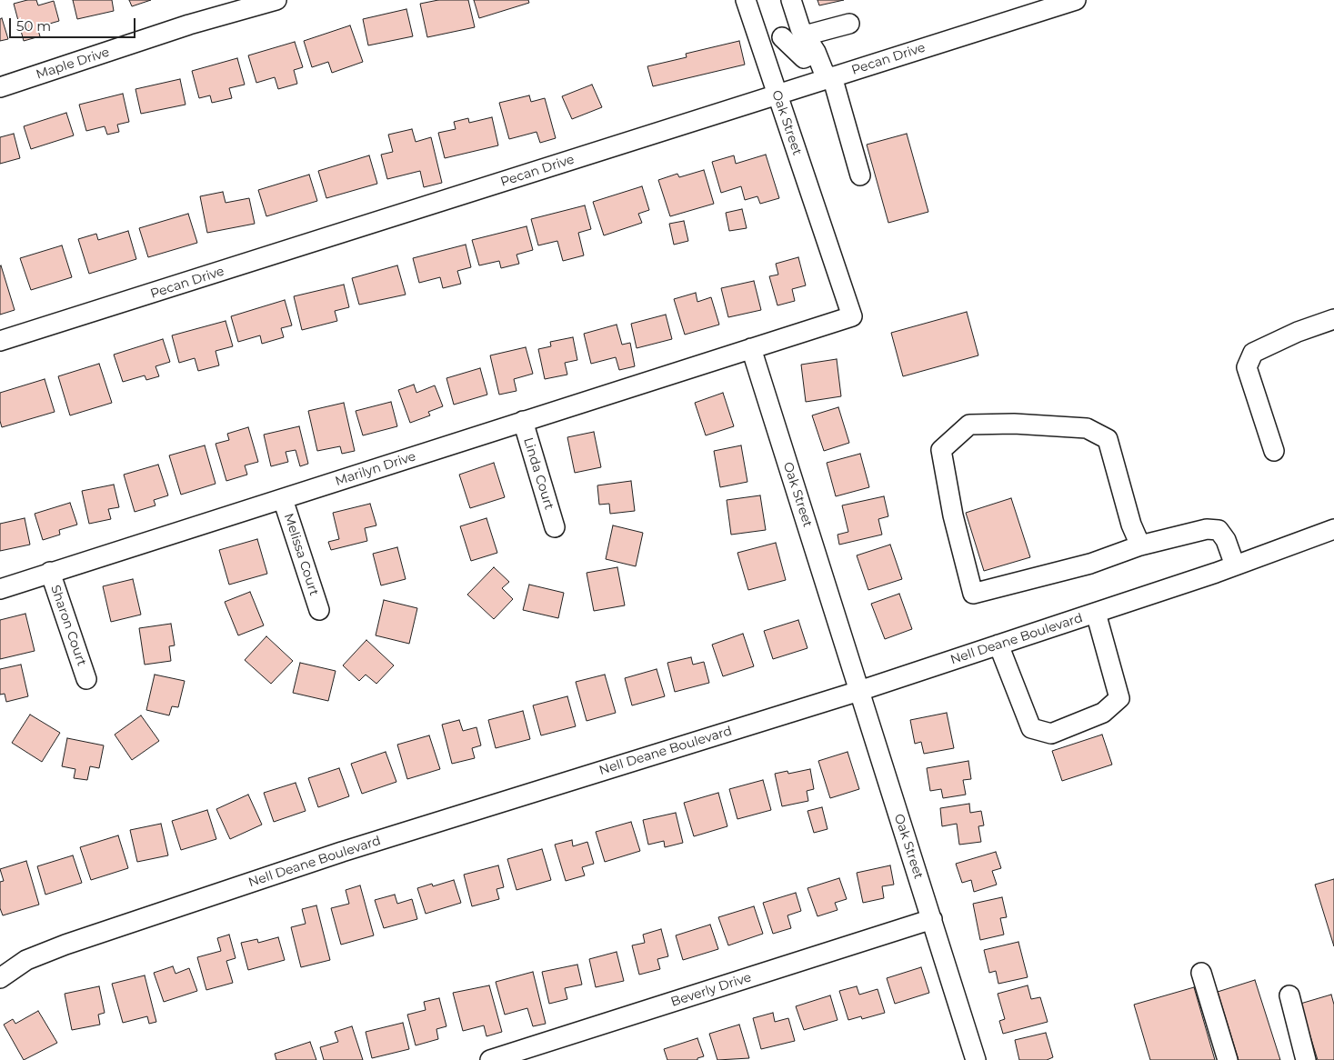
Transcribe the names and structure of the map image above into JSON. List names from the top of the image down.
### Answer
{
  "streets": {
    "street": [
      "Pecan Drive",
      "Maple Drive",
      "Oak Street",
      "Marilyn Drive",
      "Linda Court",
      "Melissa Court",
      "Sharon Court",
      "Nell Deane Boulevard",
      "Beverly Drive"
    ]
  },
  "crossings": [
    ["Pecan Drive", "Oak Street"],
    ["Oak Street", "Marilyn Drive"],
    ["Oak Street", "Nell Deane Boulevard"],
    ["Oak Street", "Beverly Drive"],
    ["Marilyn Drive", "Linda Court"],
    ["Marilyn Drive", "Melissa Court"],
    ["Marilyn Drive", "Sharon Court"]
  ],
  "scale_bar": "50 m"
}
